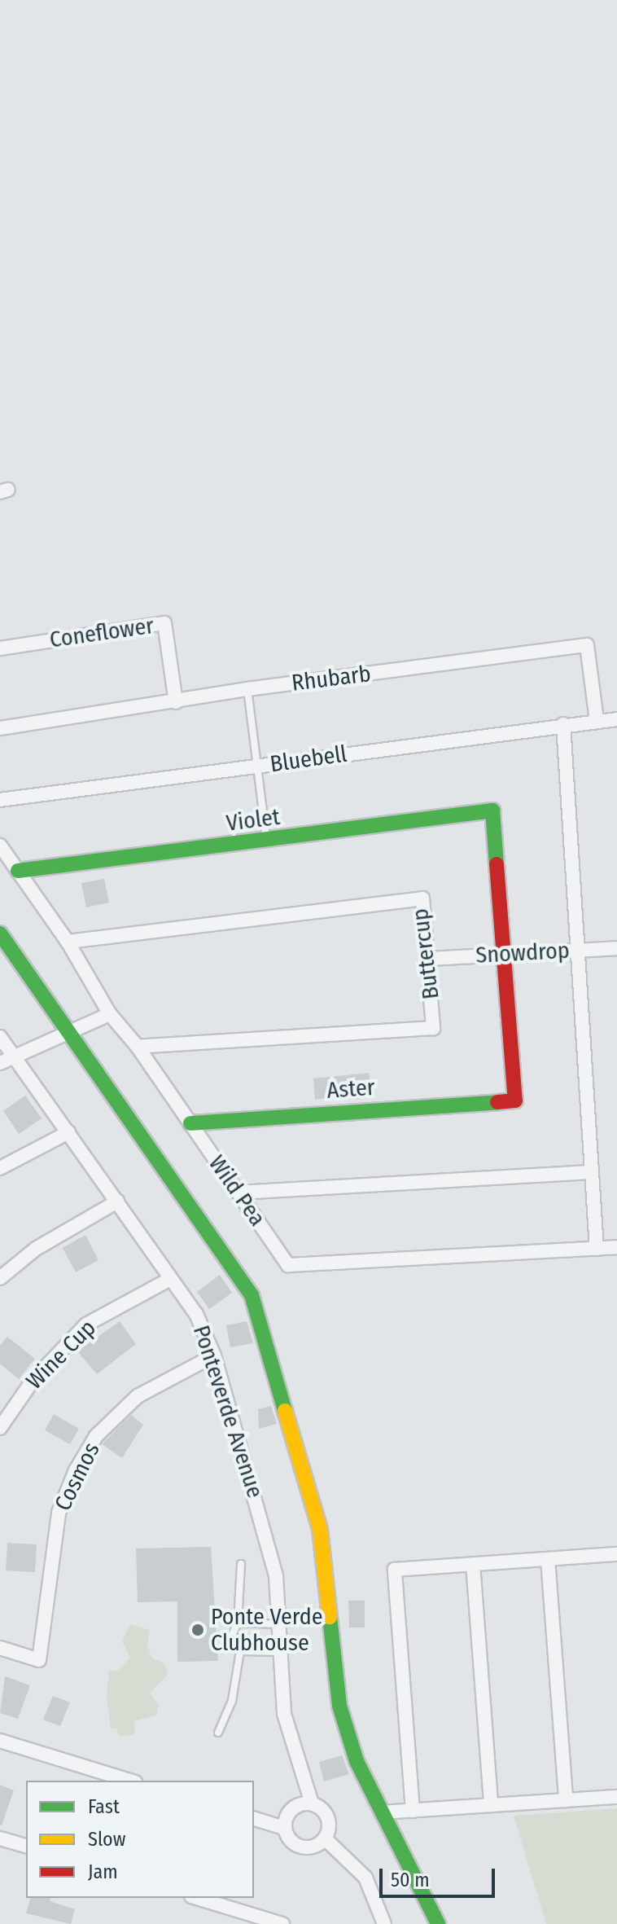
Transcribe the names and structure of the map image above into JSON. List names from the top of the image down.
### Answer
{
  "streets": {
    "street": [
      "Coneflower",
      "Rhubarb",
      "Bluebell",
      "Violet",
      "Snowdrop",
      "Buttercup",
      "Aster",
      "Wild Pea",
      "Wine Cup",
      "Ponteverde Avenue",
      "Cosmos"
    ]
  },
  "crossings": [
    ["Coneflower", "Rhubarb"],
    ["Rhubarb", "Bluebell"],
    ["Violet", "Snowdrop"],
    ["Violet", "Aster"],
    ["Violet", "Wild Pea"],
    ["Snowdrop", "Buttercup"],
    ["Snowdrop", "Aster"],
    ["Buttercup", "Wild Pea"],
    ["Aster", "Wild Pea"],
    ["Wine Cup", "Ponteverde Avenue"],
    ["Ponteverde Avenue", "Cosmos"]
  ],
  "places": ["Ponte Verde Clubhouse"],
  "legend": ["Fast", "Slow", "Jam"],
  "scale_bar": "50 m"
}
